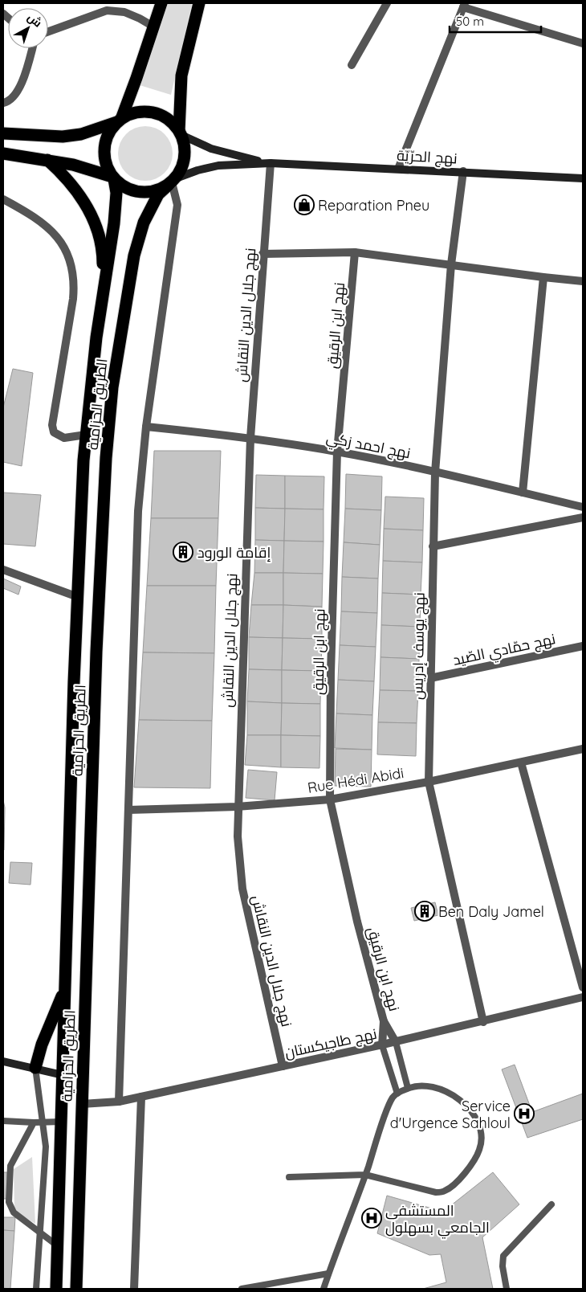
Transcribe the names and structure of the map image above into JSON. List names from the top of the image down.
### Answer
{
  "streets": {
    "highway": ["الطريق الحزامية"],
    "main road": ["نهج الحرّيّة"],
    "street": [
      "نهج جلال الدين النقاش",
      "نهج ابن الرقيق",
      "نهج احمد زكي",
      "نهج يوسف إدريس",
      "نهج حمّادي الصّيد",
      "Rue Hédi Abidi",
      "نهج طاجيكستان"
    ]
  },
  "crossings": [
    ["نهج الحرّيّة", "نهج جلال الدين النقاش"],
    ["نهج الحرّيّة", "نهج يوسف إدريس"],
    ["نهج جلال الدين النقاش", "نهج احمد زكي"],
    ["نهج جلال الدين النقاش", "Rue Hédi Abidi"],
    ["نهج جلال الدين النقاش", "نهج طاجيكستان"],
    ["نهج ابن الرقيق", "نهج احمد زكي"],
    ["نهج ابن الرقيق", "Rue Hédi Abidi"],
    ["نهج ابن الرقيق", "نهج طاجيكستان"],
    ["الطريق الحزامية", "نهج طاجيكستان"],
    ["نهج احمد زكي", "نهج يوسف إدريس"],
    ["نهج يوسف إدريس", "نهج حمّادي الصّيد"],
    ["نهج يوسف إدريس", "Rue Hédi Abidi"],
    ["نهج يوسف إدريس", "نهج طاجيكستان"]
  ],
  "places": {
    "shop": ["Reparation Pneu"],
    "building": ["إقامة الورود", "Ben Daly Jamel"],
    "hospital": ["Service d'Urgence Sahloul", "المستشفى الجامعي بسهلول"]
  },
  "scale_bar": "50 m",
  "north": "top right"
}
